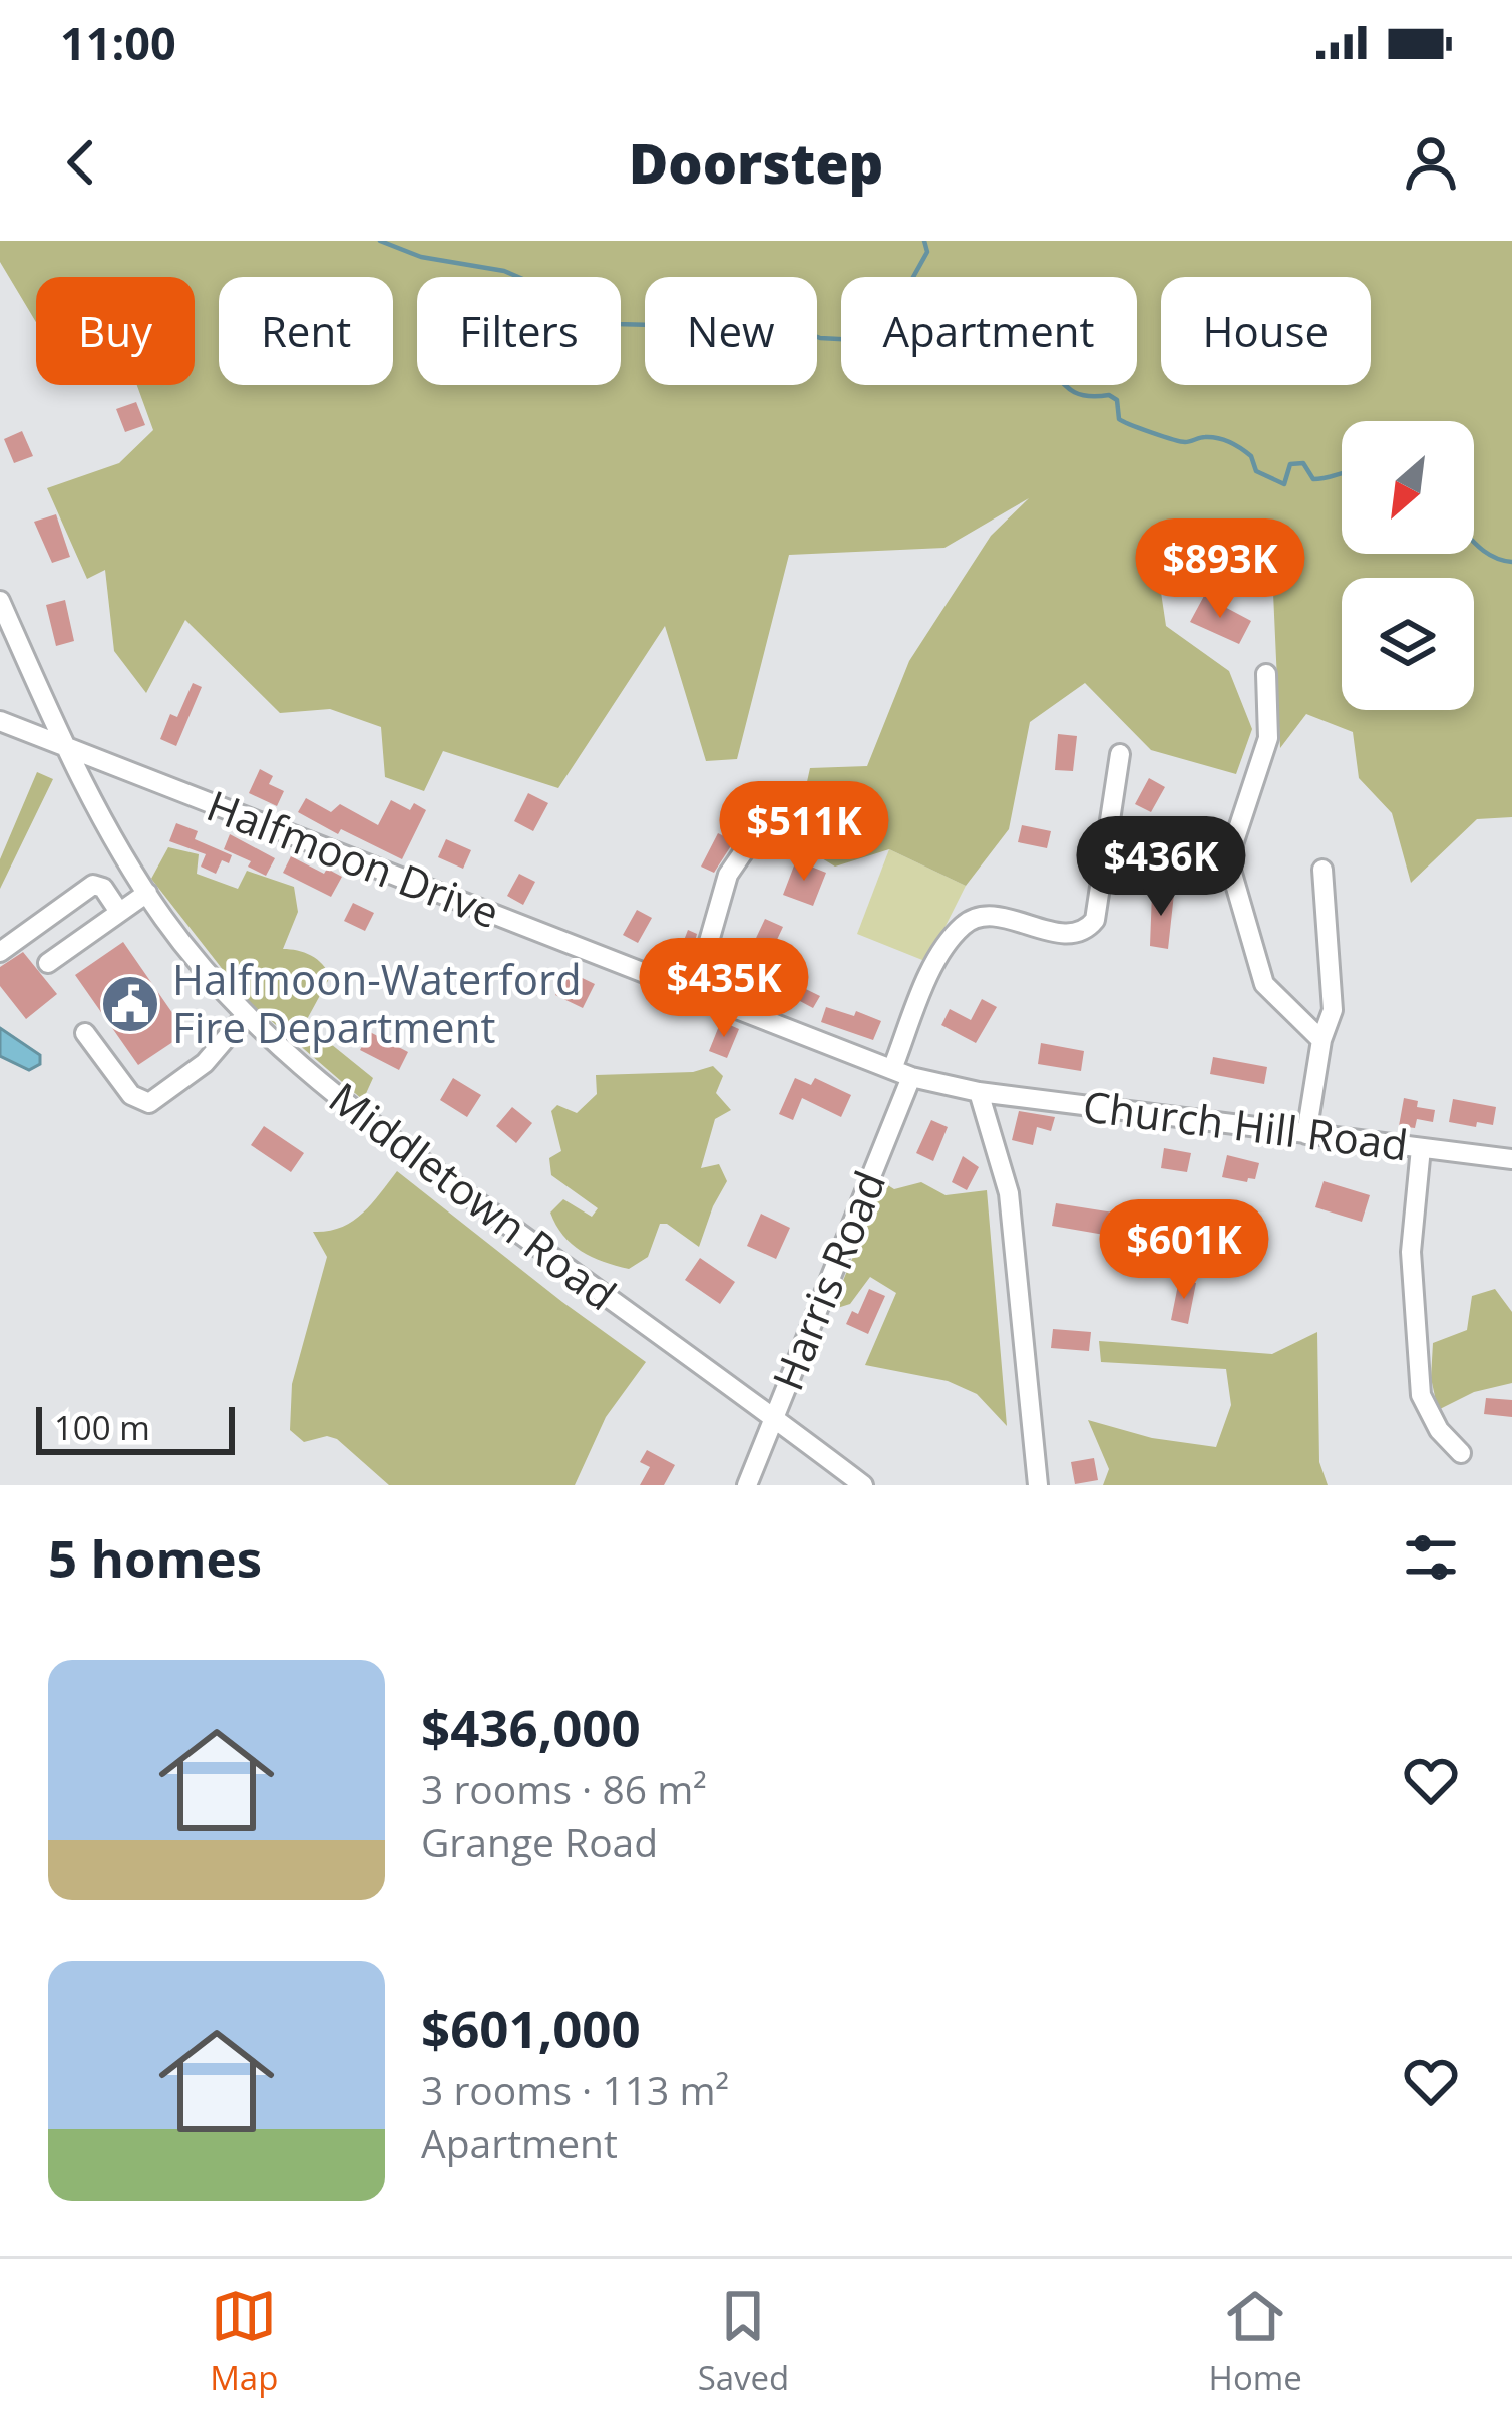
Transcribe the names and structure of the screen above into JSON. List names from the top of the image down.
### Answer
{
  "streets": {
    "street": [
      "Halfmoon Drive",
      "Church Hill Road",
      "Middletown Road",
      "Harris Road"
    ]
  },
  "crossings": [
    ["Halfmoon Drive", "Church Hill Road"],
    ["Halfmoon Drive", "Middletown Road"],
    ["Halfmoon Drive", "Harris Road"],
    ["Middletown Road", "Harris Road"]
  ],
  "places": {
    "public building": ["Halfmoon-Waterford Fire Department"]
  },
  "scale_bar": "100 m",
  "north": "bottom left",
  "page": {
    "status": "11:00",
    "header": "Doorstep",
    "chip": [
      "Buy",
      "Rent",
      "Filters",
      "New",
      "Apartment",
      "House"
    ],
    "price": [
      "$893K",
      "$511K",
      "$436K",
      "$435K",
      "$601K"
    ],
    "scale": "100 m",
    "heading": "5 homes",
    "list": [
      {
        "name": "$436,000",
        "note": "3 rooms · 86 m² · Grange Road"
      },
      {
        "name": "$601,000",
        "note": "3 rooms · 113 m² · Apartment"
      }
    ],
    "tabs": ["Map", "Saved", "Home"]
  }
}
